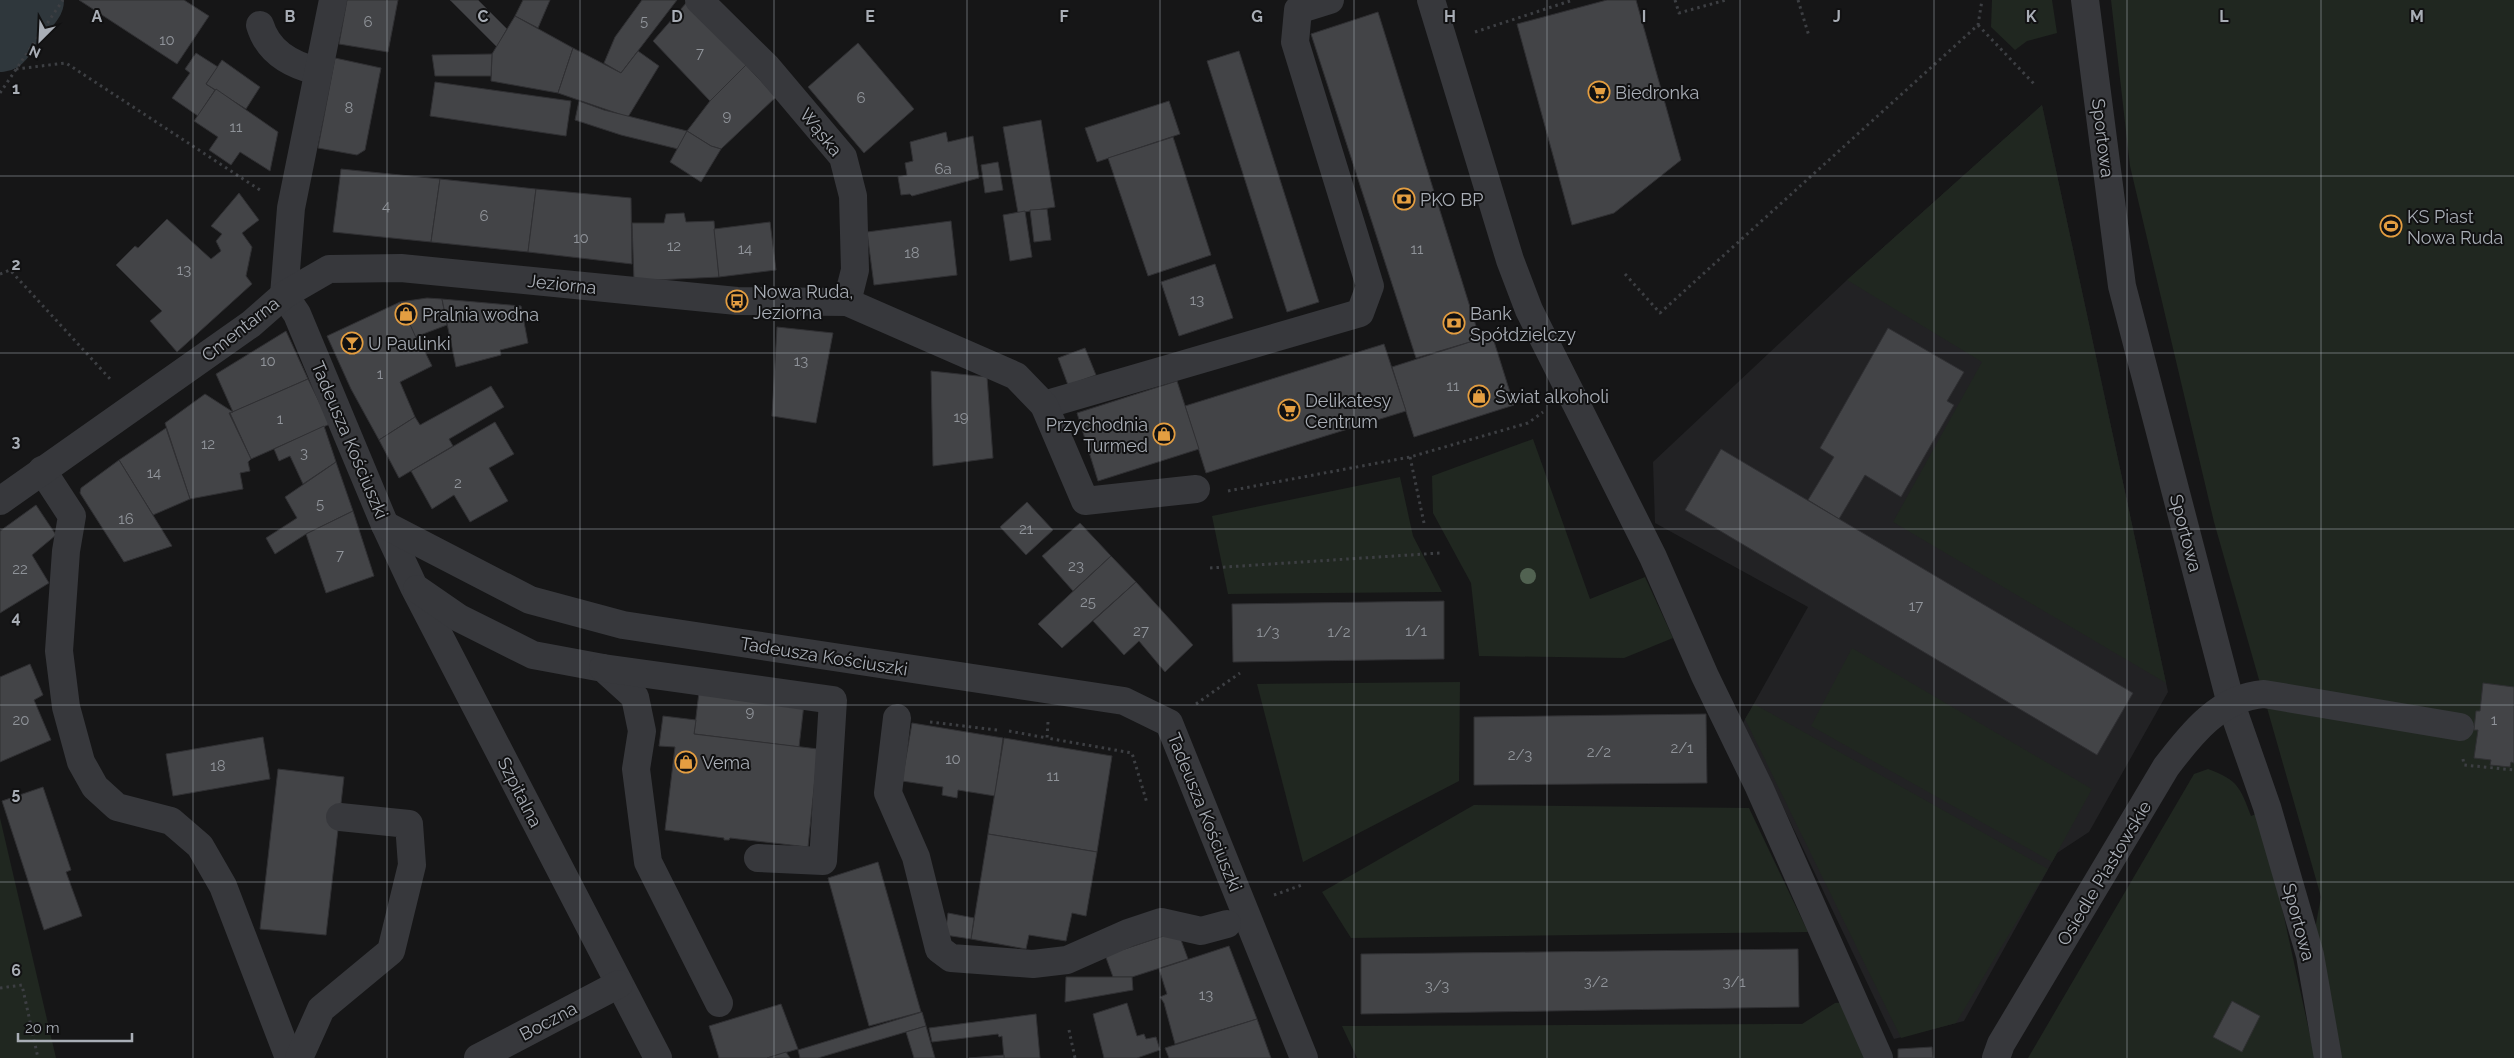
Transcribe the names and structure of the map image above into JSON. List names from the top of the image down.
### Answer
{
  "streets": {
    "street": [
      "Wąska",
      "Sportowa",
      "Jeziorna",
      "Cmentarna",
      "Tadeusza Kościuszki",
      "Szpitalna",
      "Osiedle Piastowskie",
      "Boczna"
    ]
  },
  "crossings": [
    ["Wąska", "Jeziorna"],
    ["Sportowa", "Osiedle Piastowskie"],
    ["Jeziorna", "Cmentarna"],
    ["Jeziorna", "Tadeusza Kościuszki"],
    ["Cmentarna", "Tadeusza Kościuszki"],
    ["Tadeusza Kościuszki", "Szpitalna"],
    ["Szpitalna", "Boczna"]
  ],
  "places": {
    "supermarket": ["Biedronka", "Delikatesy Centrum"],
    "bank": ["PKO BP", "Bank Spółdzielczy"],
    "sports": ["KS Piast Nowa Ruda"],
    "bus stop": ["Nowa Ruda, Jeziorna"],
    "shop": [
      "Pralnia wodna",
      "Świat alkoholi",
      "Przychodnia Turmed",
      "Vema"
    ],
    "bar": ["U Paulinki"]
  },
  "house_numbers": [
    "5",
    "6",
    "10",
    "7",
    "6",
    "8",
    "9",
    "11",
    "6a",
    "4",
    "6",
    "10",
    "12",
    "14",
    "11",
    "18",
    "13",
    "13",
    "10",
    "13",
    "1",
    "11",
    "19",
    "1",
    "12",
    "3",
    "14",
    "2",
    "5",
    "16",
    "21",
    "7",
    "23",
    "22",
    "25",
    "17",
    "27",
    "1/1",
    "1/3",
    "1/2",
    "9",
    "20",
    "1",
    "2/1",
    "2/2",
    "2/3",
    "10",
    "18",
    "11",
    "3/2",
    "3/1",
    "3/3",
    "13"
  ],
  "scale_bar": "20 m",
  "north": "bottom left",
  "grid": {
    "columns": [
      "A",
      "B",
      "C",
      "D",
      "E",
      "F",
      "G",
      "H",
      "I",
      "J",
      "K",
      "L",
      "M"
    ],
    "rows": [
      "1",
      "2",
      "3",
      "4",
      "5",
      "6"
    ]
  }
}
